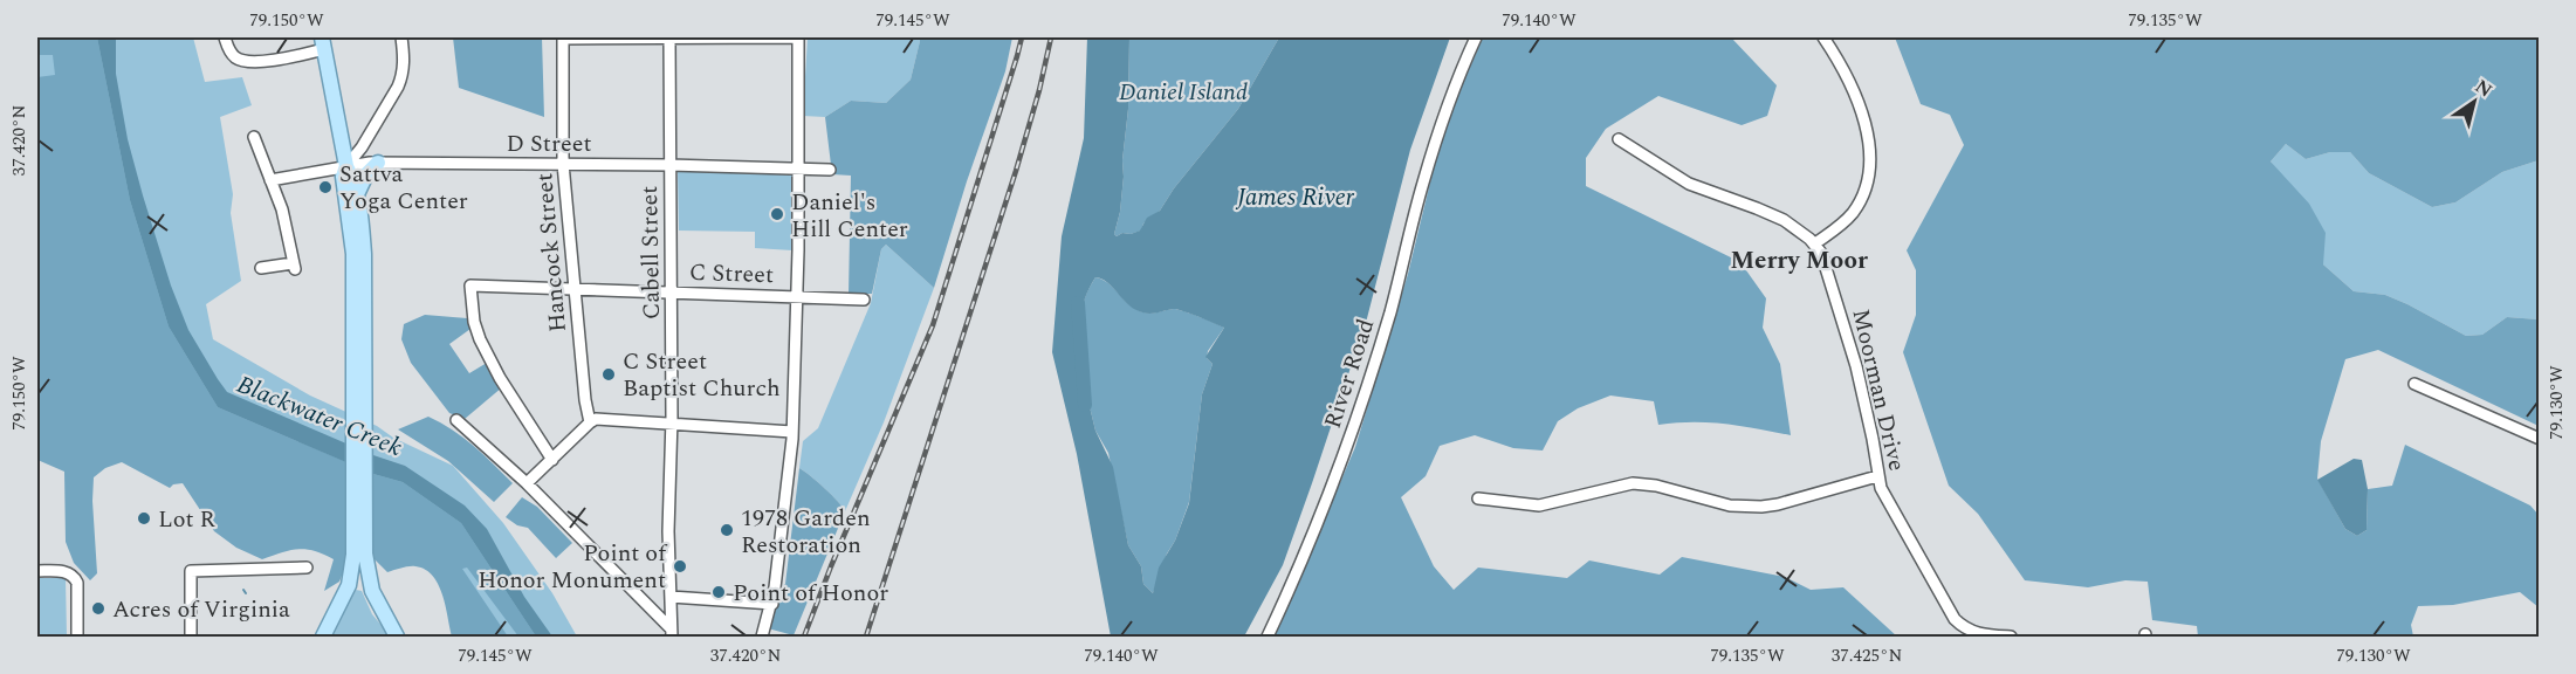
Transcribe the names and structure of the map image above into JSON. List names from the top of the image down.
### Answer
{
  "streets": {
    "street": [
      "D Street",
      "Hancock Street",
      "Cabell Street",
      "C Street",
      "River Road",
      "Moorman Drive"
    ]
  },
  "crossings": [
    ["D Street", "Hancock Street"],
    ["D Street", "Cabell Street"],
    ["Hancock Street", "C Street"],
    ["Cabell Street", "C Street"]
  ],
  "districts": ["Merry Moor"],
  "water": ["James River", "Blackwater Creek"],
  "parks": ["Daniel Island"],
  "places": [
    "Sattva Yoga Center",
    "Daniel's Hill Center",
    "C Street Baptist Church",
    "Lot R",
    "1978 Garden Restoration",
    "Point of Honor Monument",
    "Point of Honor",
    "Acres of Virginia"
  ],
  "north": "top right",
  "coordinates": [
    "79.150°W",
    "79.145°W",
    "79.140°W",
    "79.135°W",
    "37.420°N",
    "79.130°W",
    "37.425°N"
  ]
}
